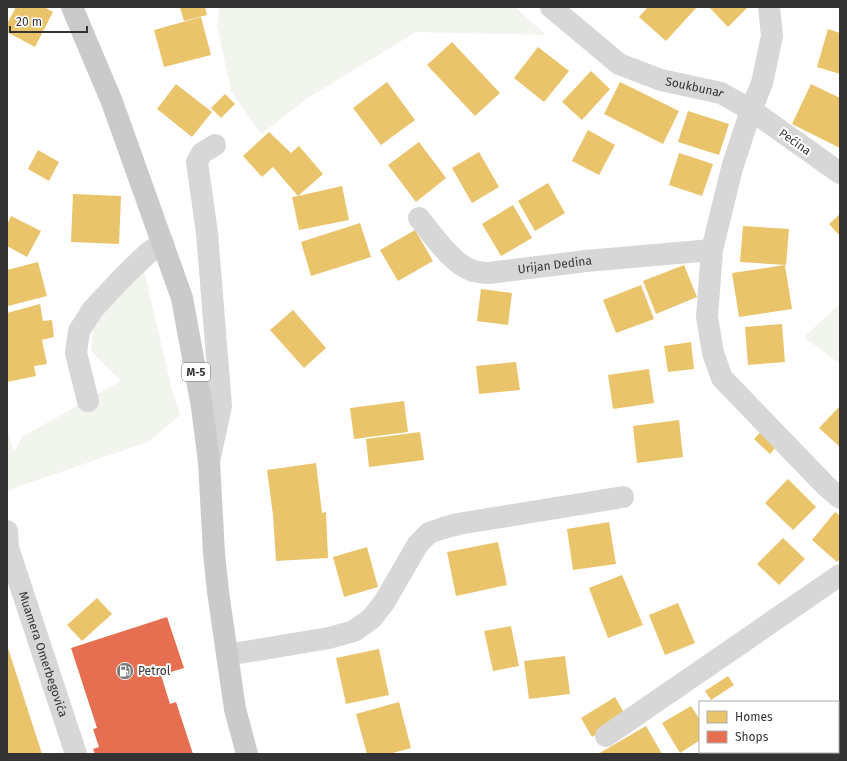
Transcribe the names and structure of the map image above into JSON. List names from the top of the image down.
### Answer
{
  "streets": {
    "main road": ["M-5"],
    "street": [
      "Soukbunar",
      "Pećina",
      "Urijan Dedina",
      "Muamera Omerbegovića"
    ]
  },
  "crossings": [
    ["Soukbunar", "Pećina"]
  ],
  "places": {
    "fuel station": ["Petrol"]
  },
  "legend": ["Homes", "Shops"],
  "scale_bar": "20 m"
}
